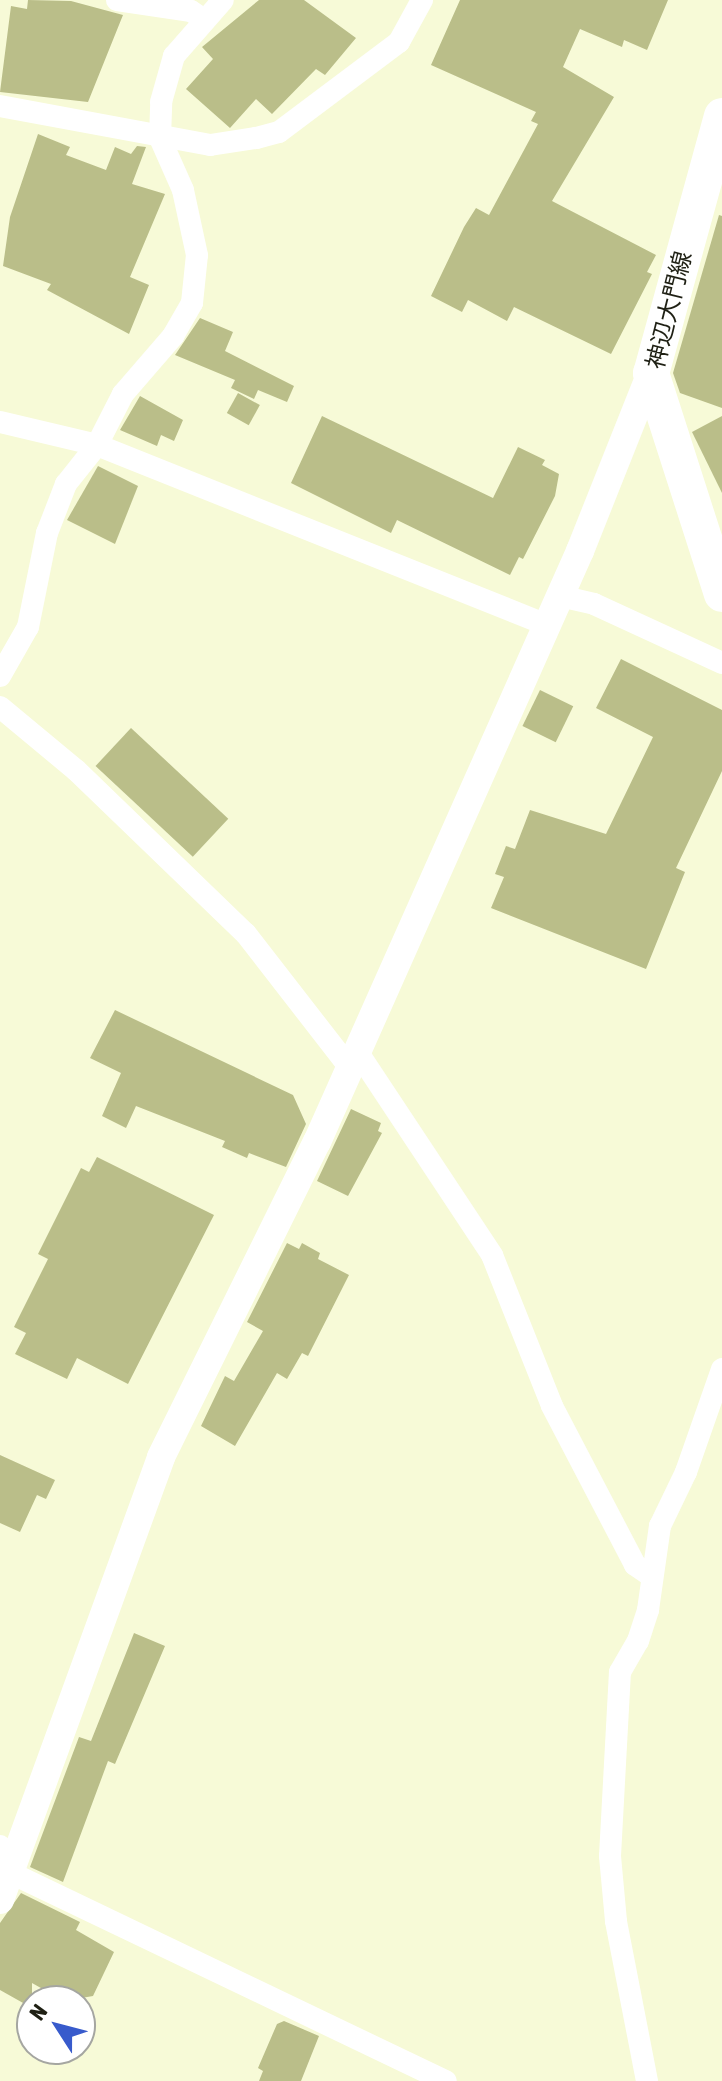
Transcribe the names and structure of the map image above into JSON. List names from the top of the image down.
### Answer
{
  "streets": {
    "main road": ["神辺大門線"]
  },
  "north": "top left"
}
